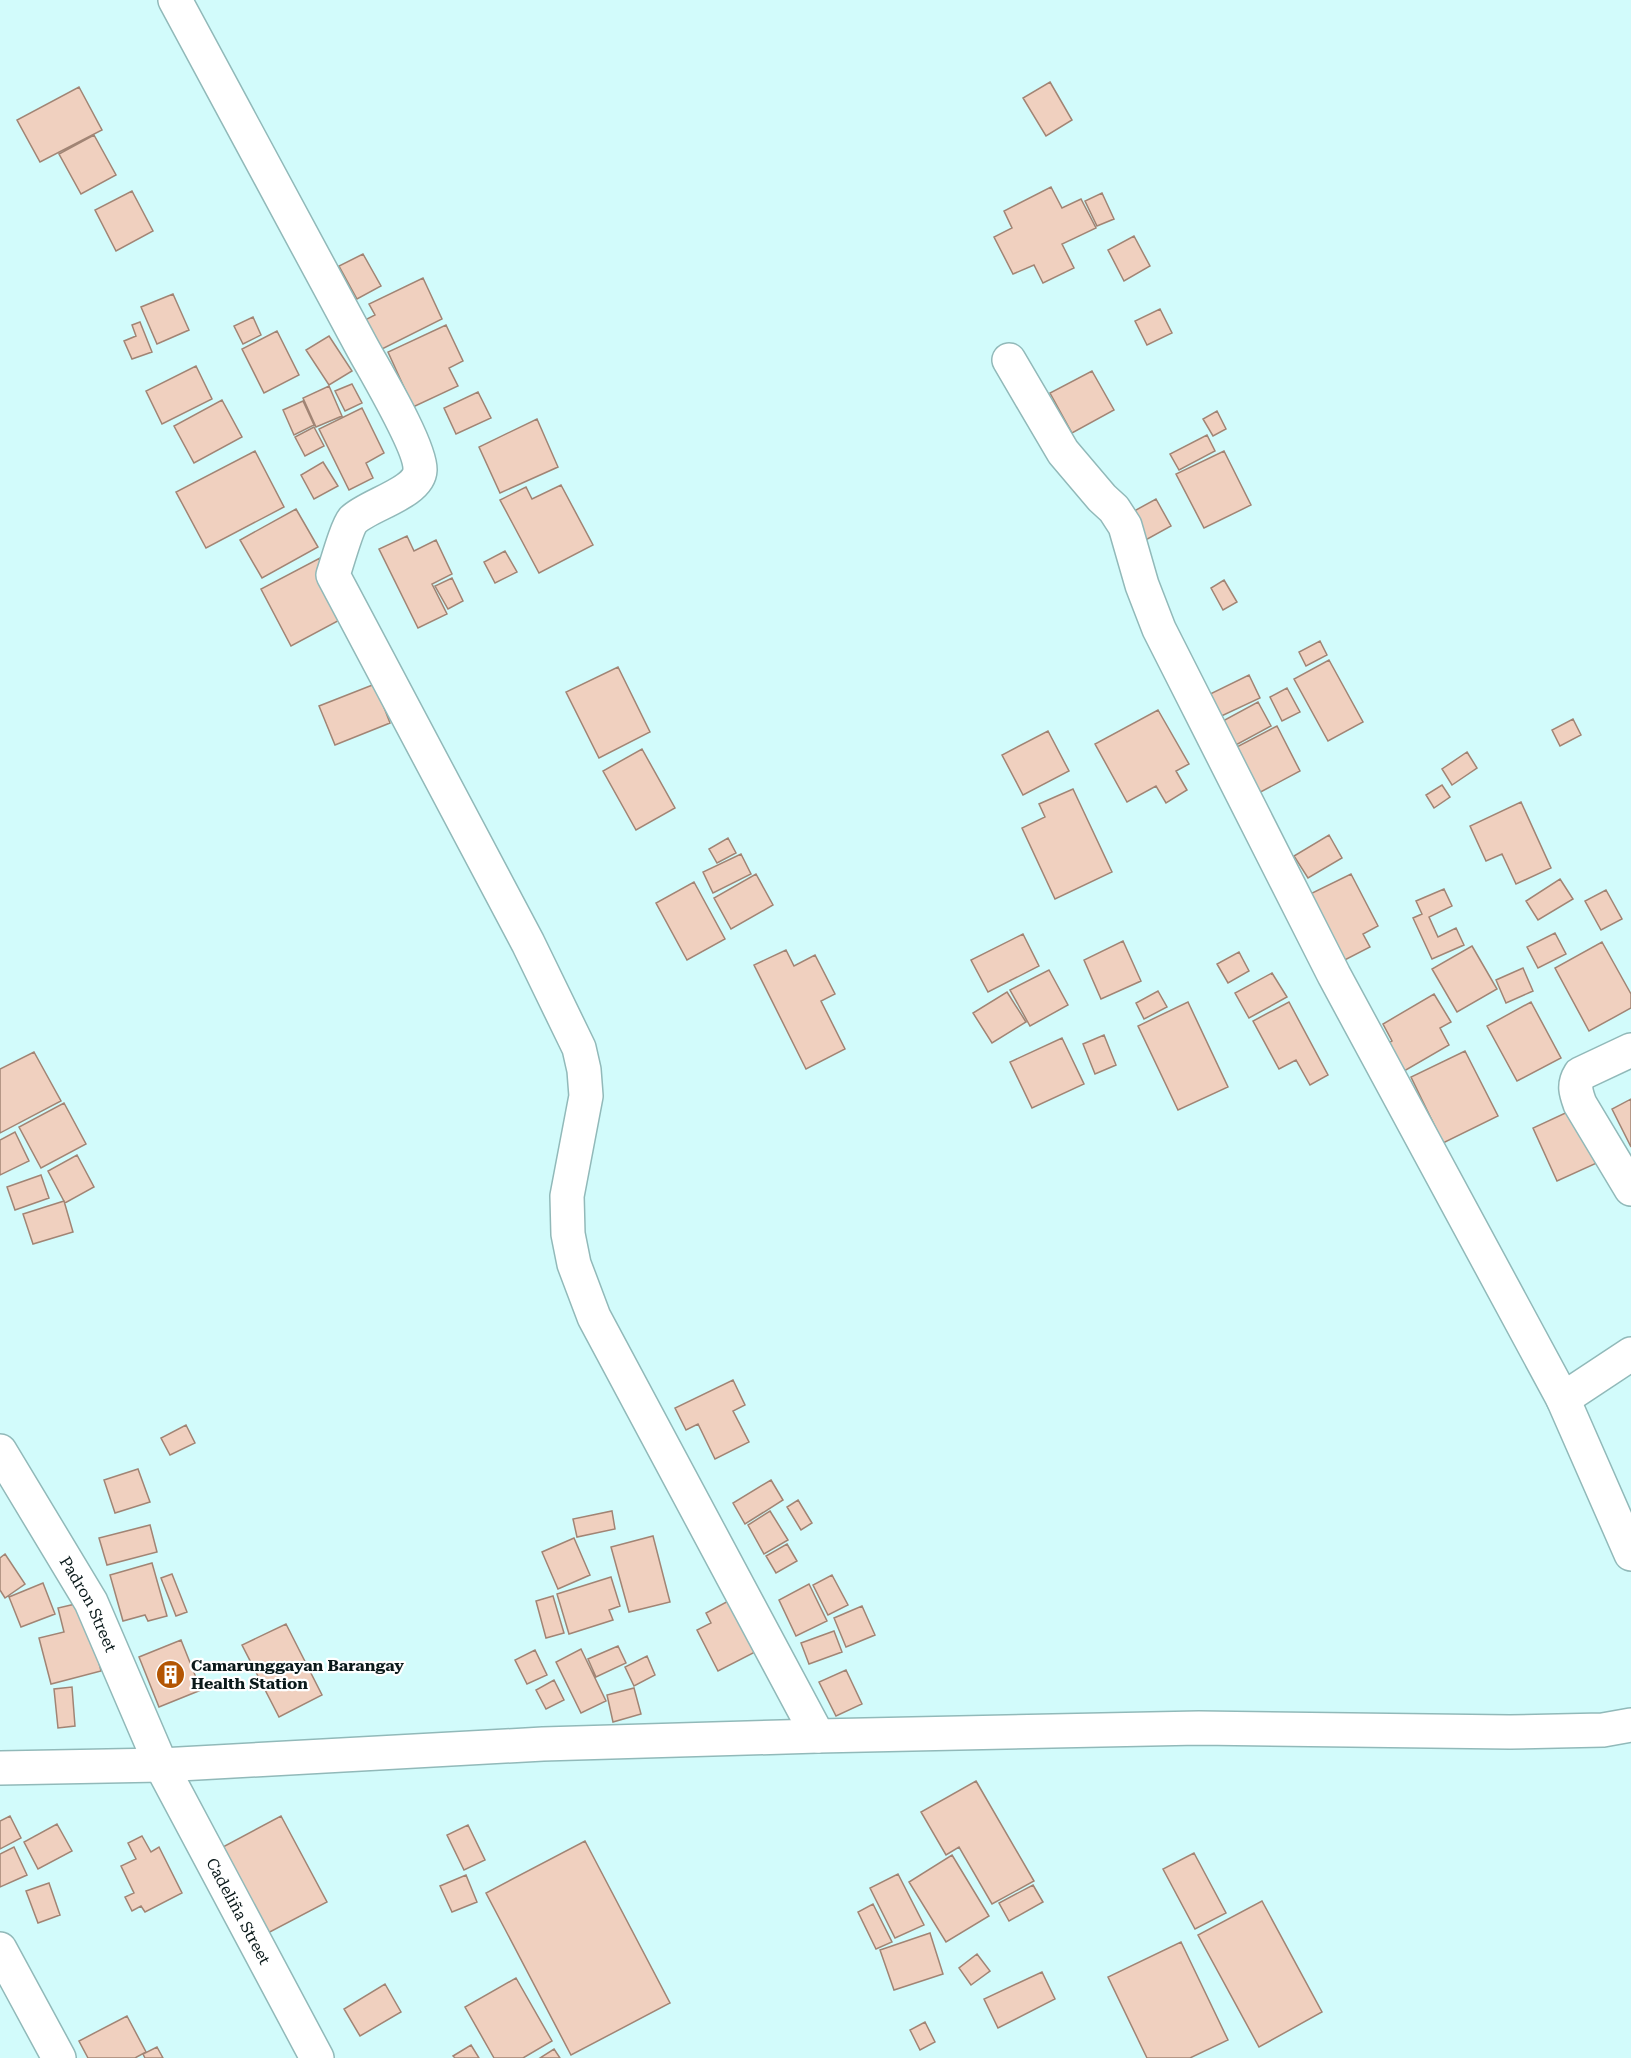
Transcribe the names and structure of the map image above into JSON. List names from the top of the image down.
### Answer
{
  "streets": {
    "street": ["Padron Street", "Cadeliña Street"]
  },
  "crossings": [
    ["Padron Street", "Cadeliña Street"]
  ],
  "places": {
    "building": ["Camarunggayan Barangay Health Station"]
  }
}
